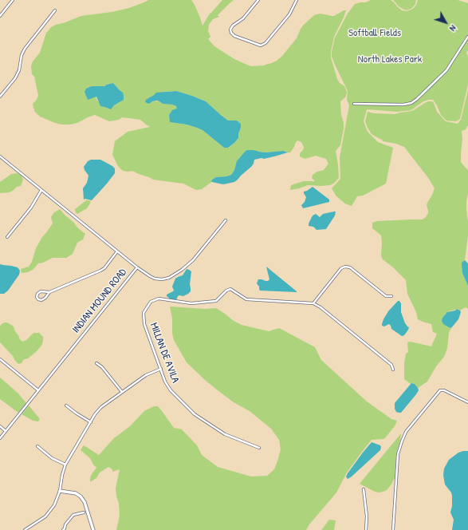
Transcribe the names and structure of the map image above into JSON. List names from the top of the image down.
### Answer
{
  "streets": {
    "street": ["INDIAN MOUND ROAD", "MILLAN DE AVILA"]
  },
  "parks": ["Softball Fields", "North Lakes Park"],
  "north": "bottom right"
}
